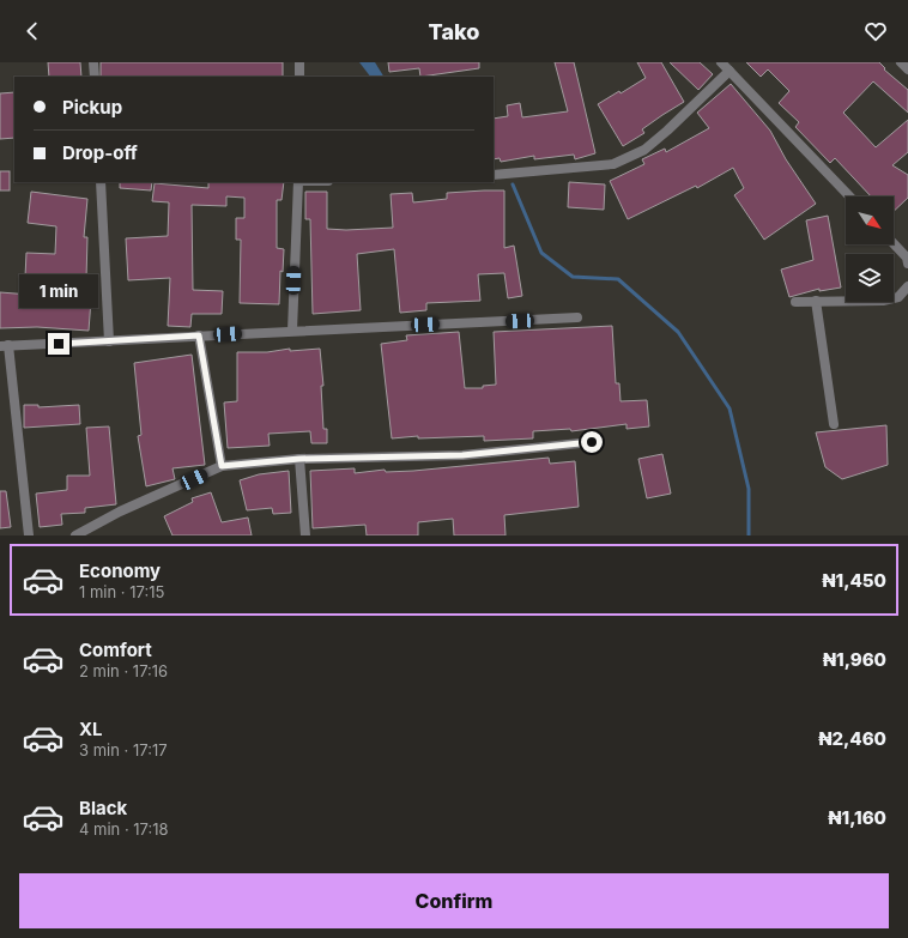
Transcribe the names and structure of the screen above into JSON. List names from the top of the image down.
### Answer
{
  "north": "bottom right",
  "page": {
    "header": "Tako",
    "banner": ["Pickup", "Drop-off"],
    "bubble": "1 min",
    "list": [
      {
        "name": "Economy",
        "note": "1 min · 17:15",
        "value": "₦1,450"
      },
      {
        "name": "Comfort",
        "note": "2 min · 17:16",
        "value": "₦1,960"
      },
      {
        "name": "XL",
        "note": "3 min · 17:17",
        "value": "₦2,460"
      },
      {
        "name": "Black",
        "note": "4 min · 17:18",
        "value": "₦1,160"
      }
    ],
    "buttons": "Confirm"
  }
}
